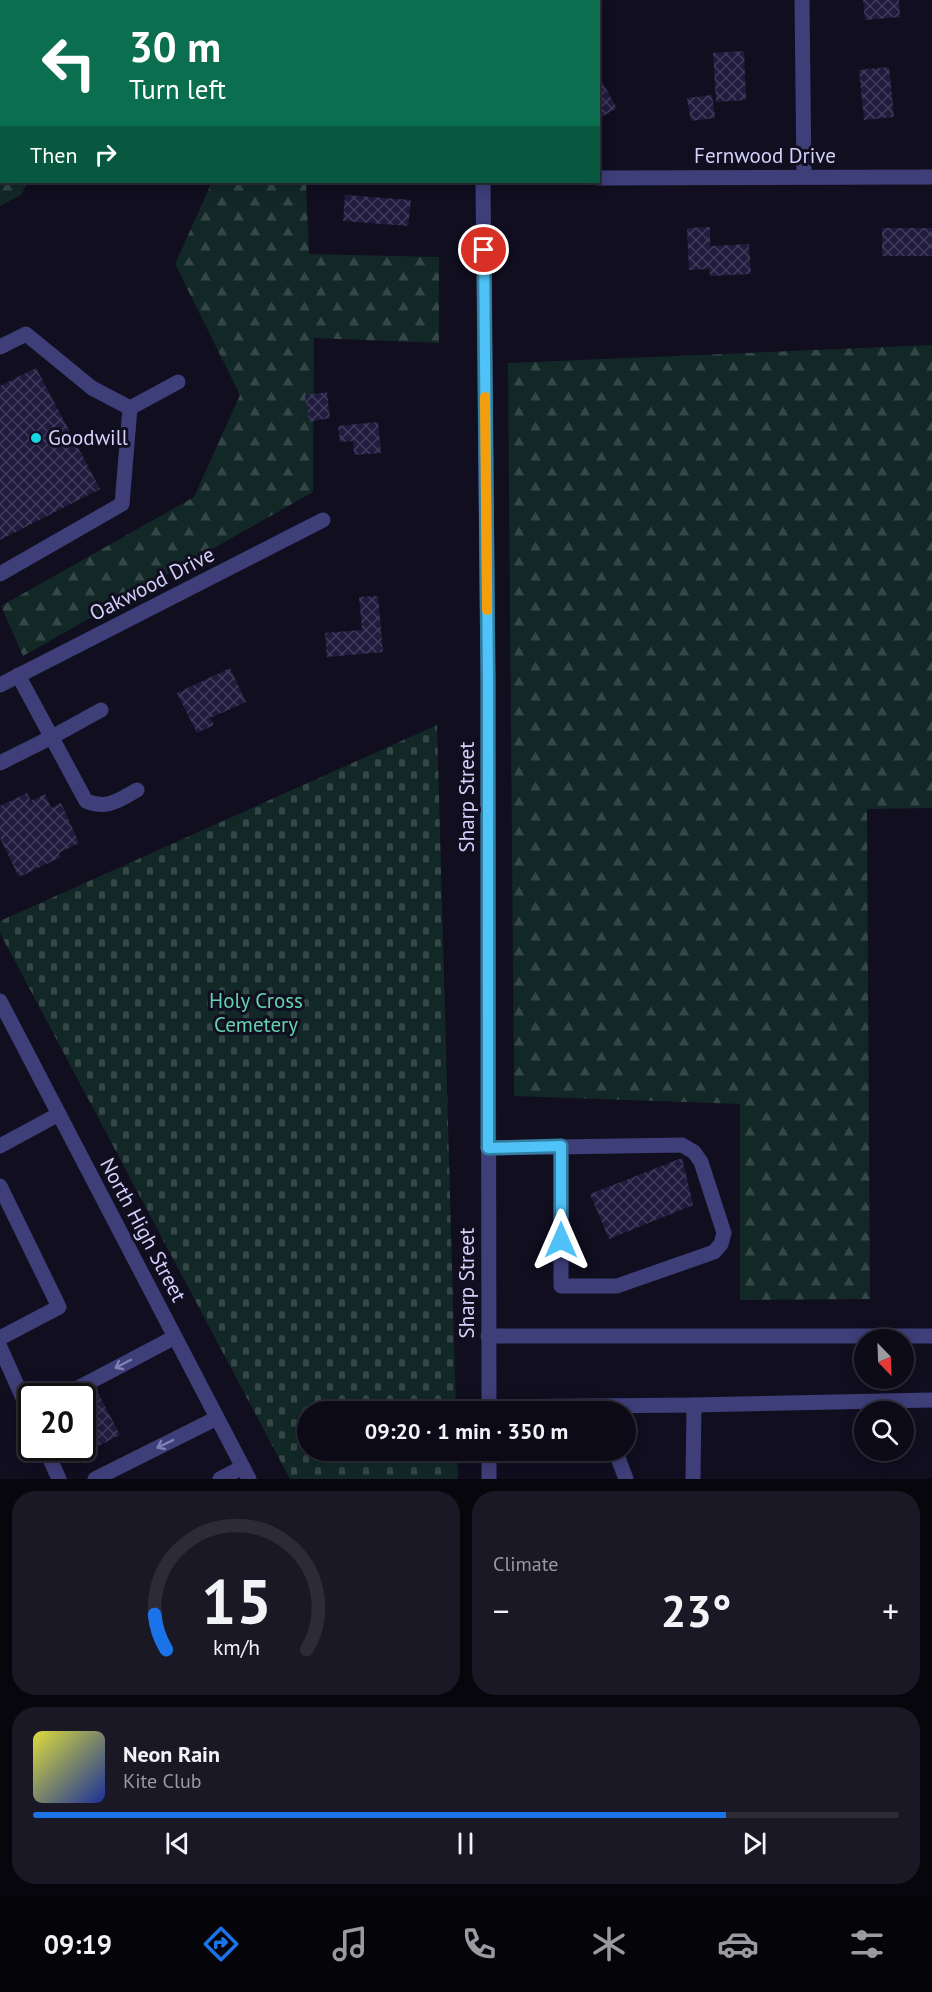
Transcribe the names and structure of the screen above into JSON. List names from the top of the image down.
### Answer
{
  "streets": {
    "street": [
      "Fernwood Drive",
      "Oakwood Drive",
      "Sharp Street",
      "North High Street"
    ]
  },
  "parks": ["Holy Cross Cemetery"],
  "places": ["Goodwill"],
  "north": "bottom right",
  "page": {
    "turn": ["30 m", "Turn left"],
    "then": "Then",
    "limit": "20",
    "trip": "09:20 · 1 min · 350 m",
    "tile": "Climate",
    "heat": ["−", "23°", "+"],
    "song": ["Neon Rain", "Kite Club"],
    "tabs": "09:19",
    "gauge": ["15", "km/h"]
  }
}
